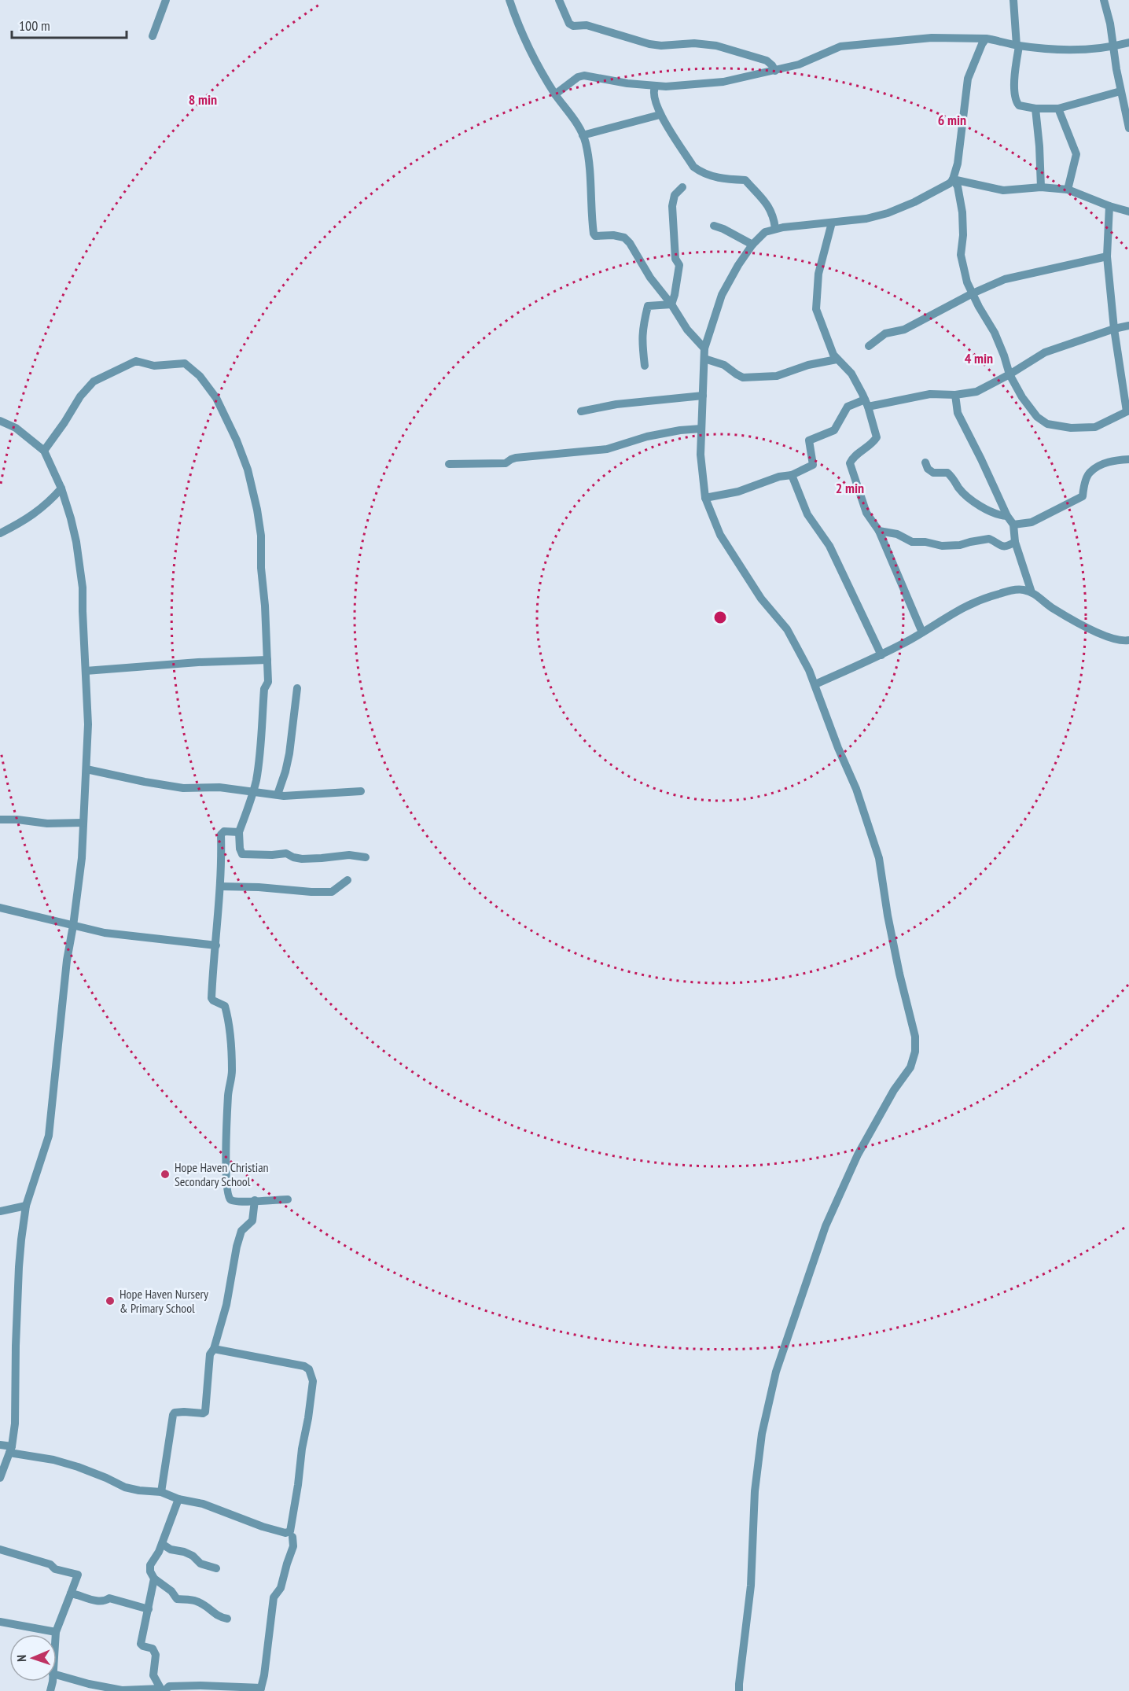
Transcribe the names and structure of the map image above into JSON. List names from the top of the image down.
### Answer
{
  "places": ["Hope Haven Christian Secondary School", "Hope Haven Nursery & Primary School"],
  "scale_bar": "100 m",
  "north": "left",
  "rings": [
    "8 min",
    "6 min",
    "4 min",
    "2 min"
  ]
}
